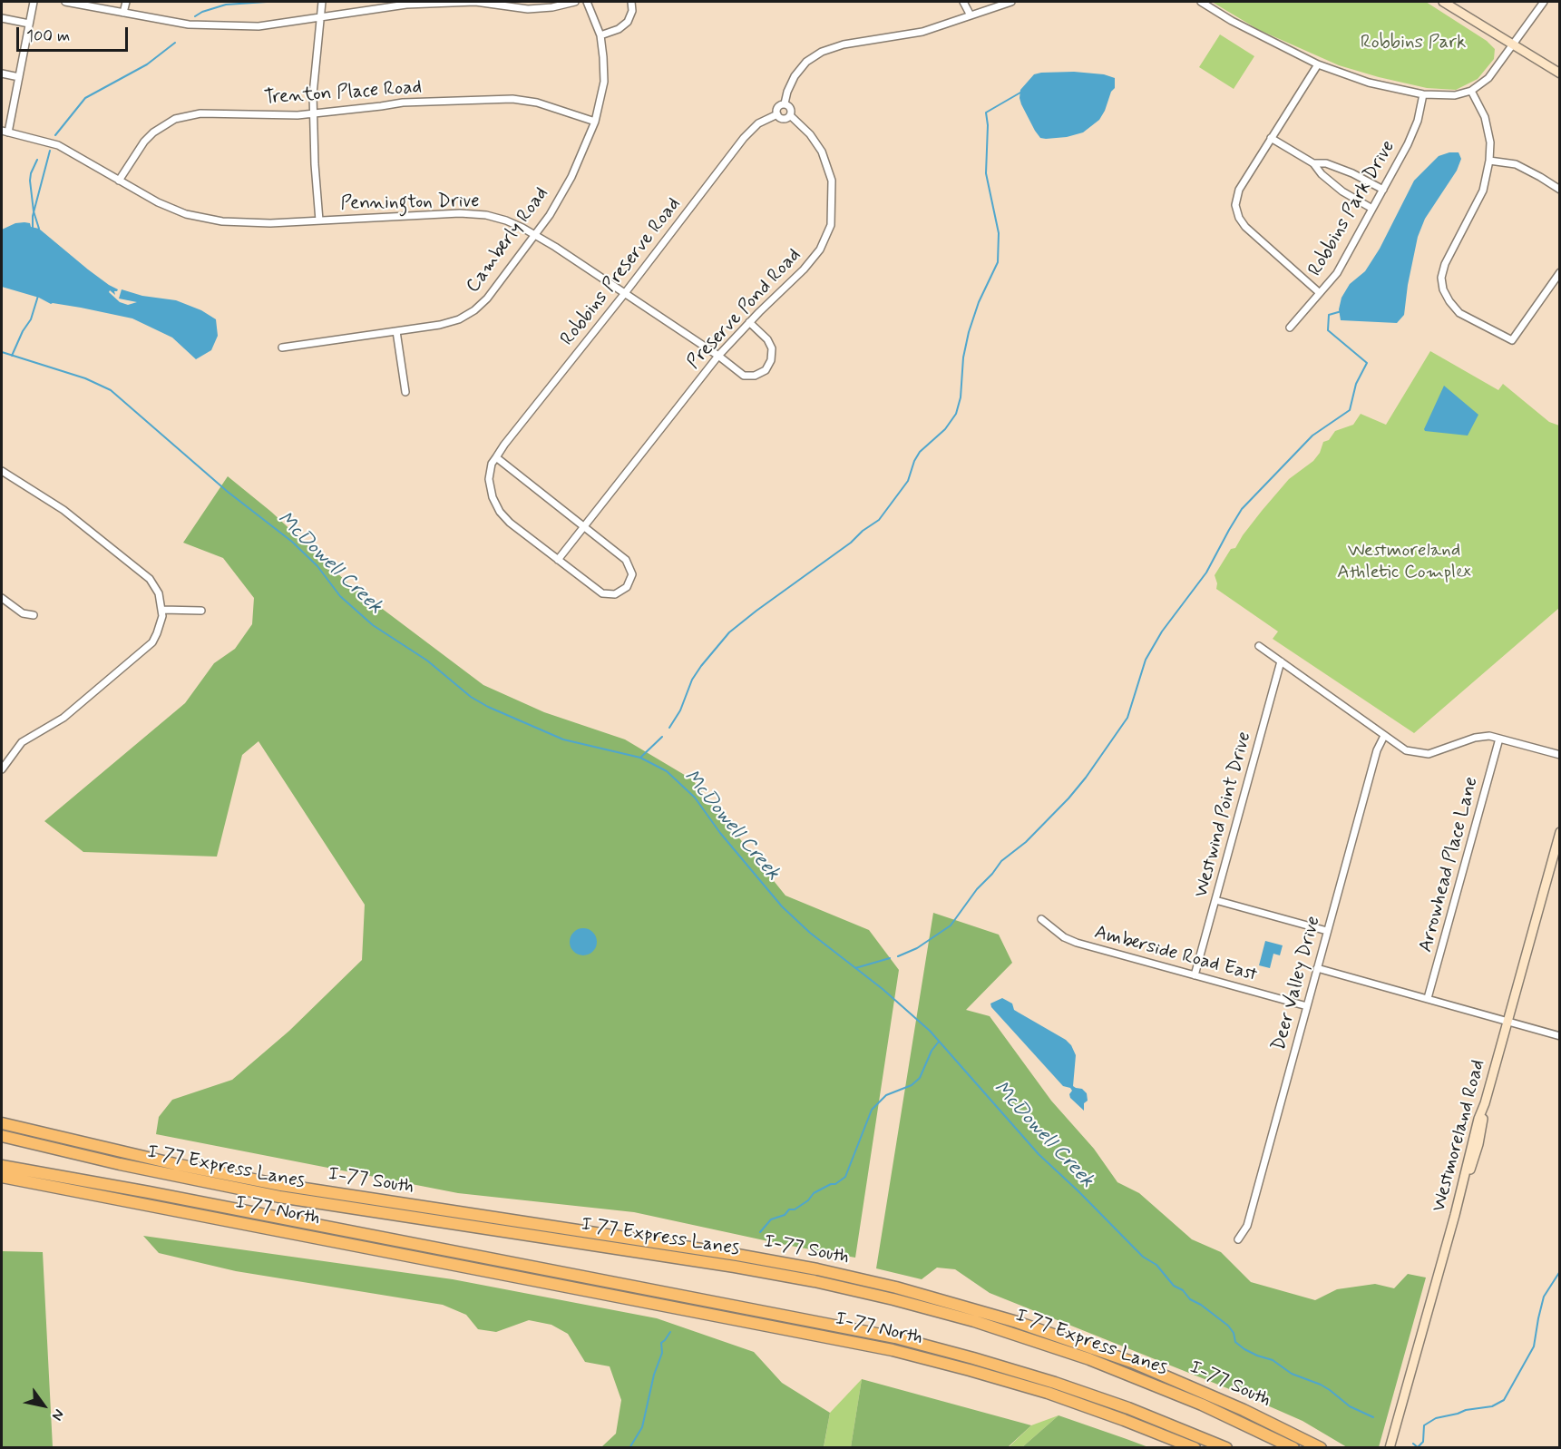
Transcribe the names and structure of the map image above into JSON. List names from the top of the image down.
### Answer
{
  "streets": {
    "highway": [
      "I 77 Express Lanes",
      "I-77 South",
      "I 77 North",
      "I-77 North"
    ],
    "street": [
      "Trenton Place Road",
      "Pennington Drive",
      "Robbins Park Drive",
      "Camberly Road",
      "Robbins Preserve Road",
      "Preserve Pond Road",
      "Westwind Point Drive",
      "Arrowhead Place Lane",
      "Amberside Road East",
      "Deer Valley Drive",
      "Westmoreland Road"
    ]
  },
  "crossings": [
    ["Trenton Place Road", "Pennington Drive"],
    ["Trenton Place Road", "Camberly Road"],
    ["Pennington Drive", "Camberly Road"],
    ["Pennington Drive", "Robbins Preserve Road"],
    ["Pennington Drive", "Preserve Pond Road"],
    ["Robbins Preserve Road", "Preserve Pond Road"],
    ["Westwind Point Drive", "Amberside Road East"],
    ["Amberside Road East", "Deer Valley Drive"],
    ["I 77 North", "I-77 North"]
  ],
  "water": ["McDowell Creek"],
  "parks": ["Robbins Park", "Westmoreland Athletic Complex"],
  "scale_bar": "100 m",
  "north": "bottom right"
}
